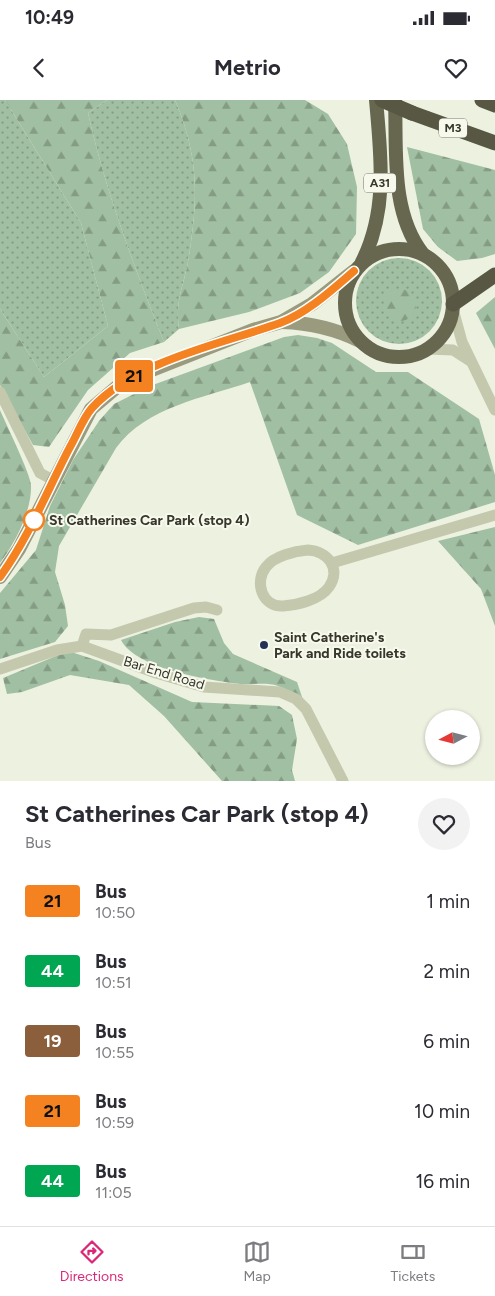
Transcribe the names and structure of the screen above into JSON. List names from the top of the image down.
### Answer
{
  "streets": {
    "highway": ["M3", "A31"],
    "street": ["Bar End Road"]
  },
  "places": ["St Catherines Car Park (stop 4)", "Saint Catherine's Park and Ride toilets"],
  "lines": ["bus line 21"],
  "north": "left",
  "page": {
    "status": "10:49",
    "header": "Metrio",
    "on_map": "21",
    "heading": ["St Catherines Car Park (stop 4)", "Bus"],
    "list": [
      {
        "mark": "21",
        "name": "Bus",
        "note": "10:50",
        "value": "1 min"
      },
      {
        "mark": "44",
        "name": "Bus",
        "note": "10:51",
        "value": "2 min"
      },
      {
        "mark": "19",
        "name": "Bus",
        "note": "10:55",
        "value": "6 min"
      },
      {
        "mark": "21",
        "name": "Bus",
        "note": "10:59",
        "value": "10 min"
      },
      {
        "mark": "44",
        "name": "Bus",
        "note": "11:05",
        "value": "16 min"
      }
    ],
    "tabs": ["Directions", "Map", "Tickets"]
  }
}
